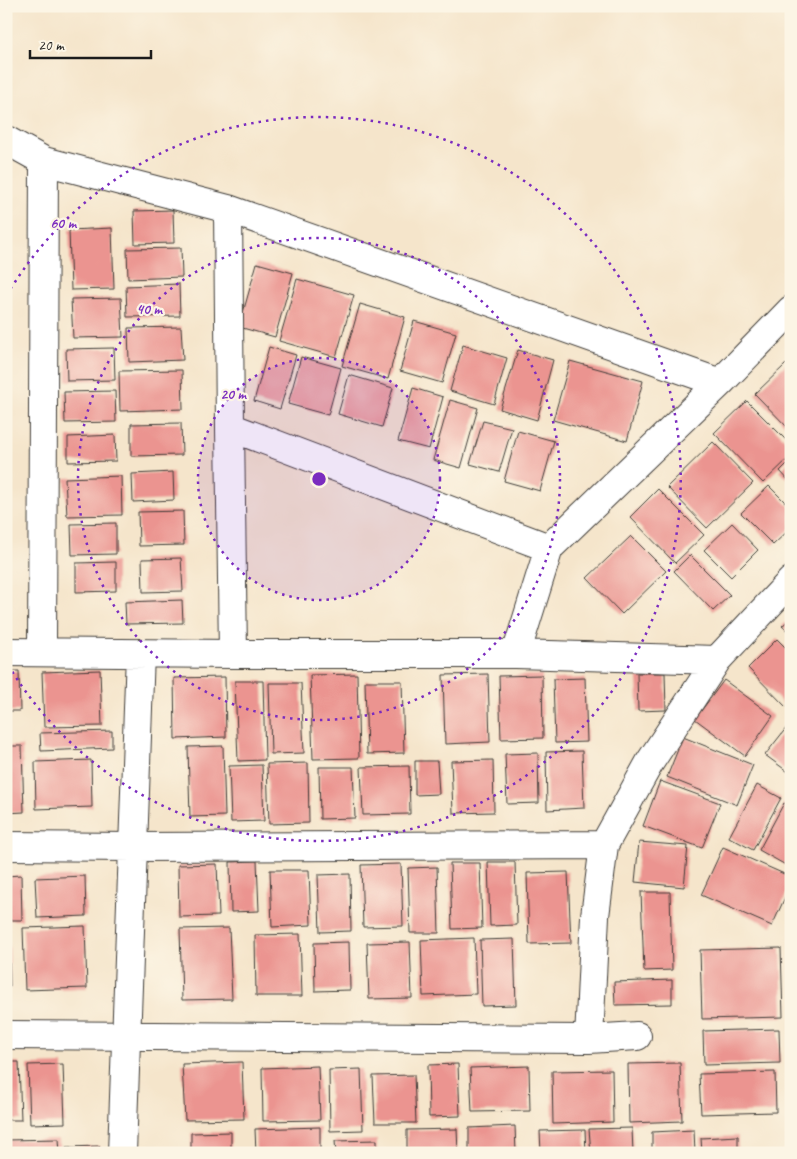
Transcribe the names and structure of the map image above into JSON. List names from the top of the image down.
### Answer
{
  "scale_bar": "20 m",
  "rings": ["60 m", "40 m", "20 m"]
}
